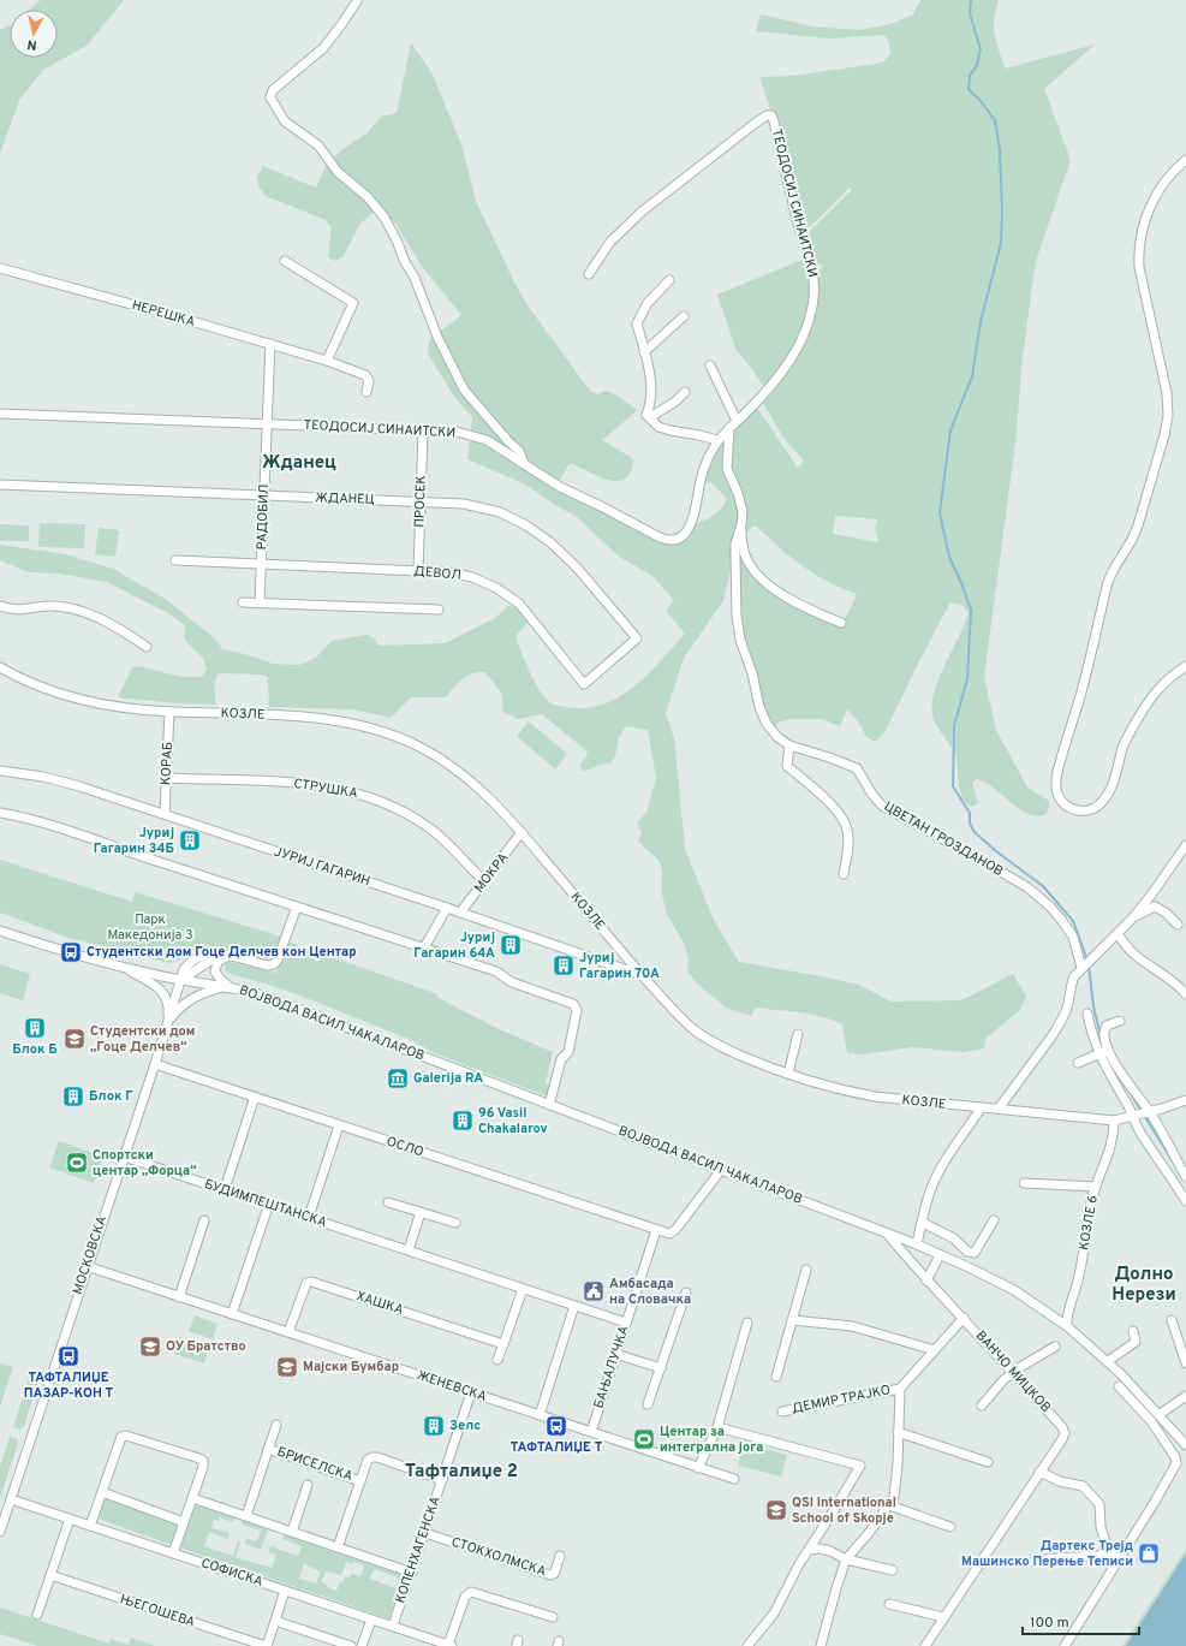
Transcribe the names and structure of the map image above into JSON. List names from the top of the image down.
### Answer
{
  "streets": {
    "street": [
      "ТЕОДОСИЈ СИНАИТСКИ",
      "НЕРЕШКА",
      "ЖДАНЕЦ",
      "ПРОСЕК",
      "РАДОБИЛ",
      "ДЕВОЛ",
      "КОЗЛЕ",
      "КОРАБ",
      "СТРУШКА",
      "ЦВЕТАН ГРОЗДАНОВ",
      "ЈУРИЈ ГАГАРИН",
      "МОКРА",
      "ВОЈВОДА ВАСИЛ ЧАКАЛАРОВ",
      "ОСЛО",
      "БУДИМПЕШТАНСКА",
      "КОЗЛЕ 6",
      "МОСКОВСКА",
      "ХАШКА",
      "БАЊАЛУЧКА",
      "ВАНЧО МИЦКОВ",
      "ЖЕНЕВСКА",
      "ДЕМИР ТРАЈКО",
      "БРИСЕЛСКА",
      "КОПЕНХАГЕНСКА",
      "СТОКХОЛМСКА",
      "СОФИСКА",
      "ЊЕГОШЕВА"
    ]
  },
  "crossings": [
    ["ТЕОДОСИЈ СИНАИТСКИ", "ПРОСЕК"],
    ["ТЕОДОСИЈ СИНАИТСКИ", "РАДОБИЛ"],
    ["НЕРЕШКА", "РАДОБИЛ"],
    ["ЖДАНЕЦ", "ПРОСЕК"],
    ["ЖДАНЕЦ", "РАДОБИЛ"],
    ["ЖДАНЕЦ", "ДЕВОЛ"],
    ["ПРОСЕК", "ДЕВОЛ"],
    ["РАДОБИЛ", "ДЕВОЛ"],
    ["КОЗЛЕ", "КОРАБ"],
    ["КОЗЛЕ", "ЈУРИЈ ГАГАРИН"],
    ["КОЗЛЕ", "МОКРА"],
    ["КОЗЛЕ", "КОЗЛЕ 6"],
    ["КОРАБ", "СТРУШКА"],
    ["КОРАБ", "ЈУРИЈ ГАГАРИН"],
    ["СТРУШКА", "МОКРА"],
    ["ЈУРИЈ ГАГАРИН", "МОКРА"],
    ["ВОЈВОДА ВАСИЛ ЧАКАЛАРОВ", "КОЗЛЕ 6"],
    ["ВОЈВОДА ВАСИЛ ЧАКАЛАРОВ", "МОСКОВСКА"],
    ["ВОЈВОДА ВАСИЛ ЧАКАЛАРОВ", "ВАНЧО МИЦКОВ"],
    ["ОСЛО", "МОСКОВСКА"],
    ["ОСЛО", "БАЊАЛУЧКА"],
    ["БУДИМПЕШТАНСКА", "МОСКОВСКА"],
    ["БУДИМПЕШТАНСКА", "БАЊАЛУЧКА"],
    ["МОСКОВСКА", "ЖЕНЕВСКА"],
    ["МОСКОВСКА", "СОФИСКА"],
    ["ХАШКА", "ЖЕНЕВСКА"],
    ["БАЊАЛУЧКА", "ЖЕНЕВСКА"],
    ["ВАНЧО МИЦКОВ", "ДЕМИР ТРАЈКО"],
    ["ЖЕНЕВСКА", "КОПЕНХАГЕНСКА"],
    ["БРИСЕЛСКА", "КОПЕНХАГЕНСКА"],
    ["КОПЕНХАГЕНСКА", "СТОКХОЛМСКА"],
    ["КОПЕНХАГЕНСКА", "СОФИСКА"],
    ["СОФИСКА", "ЊЕГОШЕВА"]
  ],
  "districts": ["Жданец", "Долно Нерези", "Тафталиџе 2"],
  "parks": ["Парк Македонија 3"],
  "places": {
    "building": [
      "Јуриј Гагарин 34Б",
      "Јуриј Гагарин 64А",
      "Јуриј Гагарин 70А",
      "Блок Б",
      "Блок Г",
      "96 Vasil Chakalarov",
      "Зелс"
    ],
    "bus stop": ["Студентски дом Гоце Делчев кон Центар", "ТАФТАЛИЏЕ ПАЗАР-КОН Т", "ТАФТАЛИЏЕ Т"],
    "school or university": [
      "Студентски дом „Гоце Делчев“",
      "ОУ Братство",
      "Мајски Бумбар",
      "QSI International School of Skopje"
    ],
    "museum": ["Galerija RA"],
    "sports": ["Спортски центар „Форца“", "Центар за интегрална јога"],
    "public building": ["Амбасада на Словачка"],
    "shop": ["Дартекс Трејд Машинско Перење Теписи"]
  },
  "scale_bar": "100 m",
  "north": "bottom"
}
